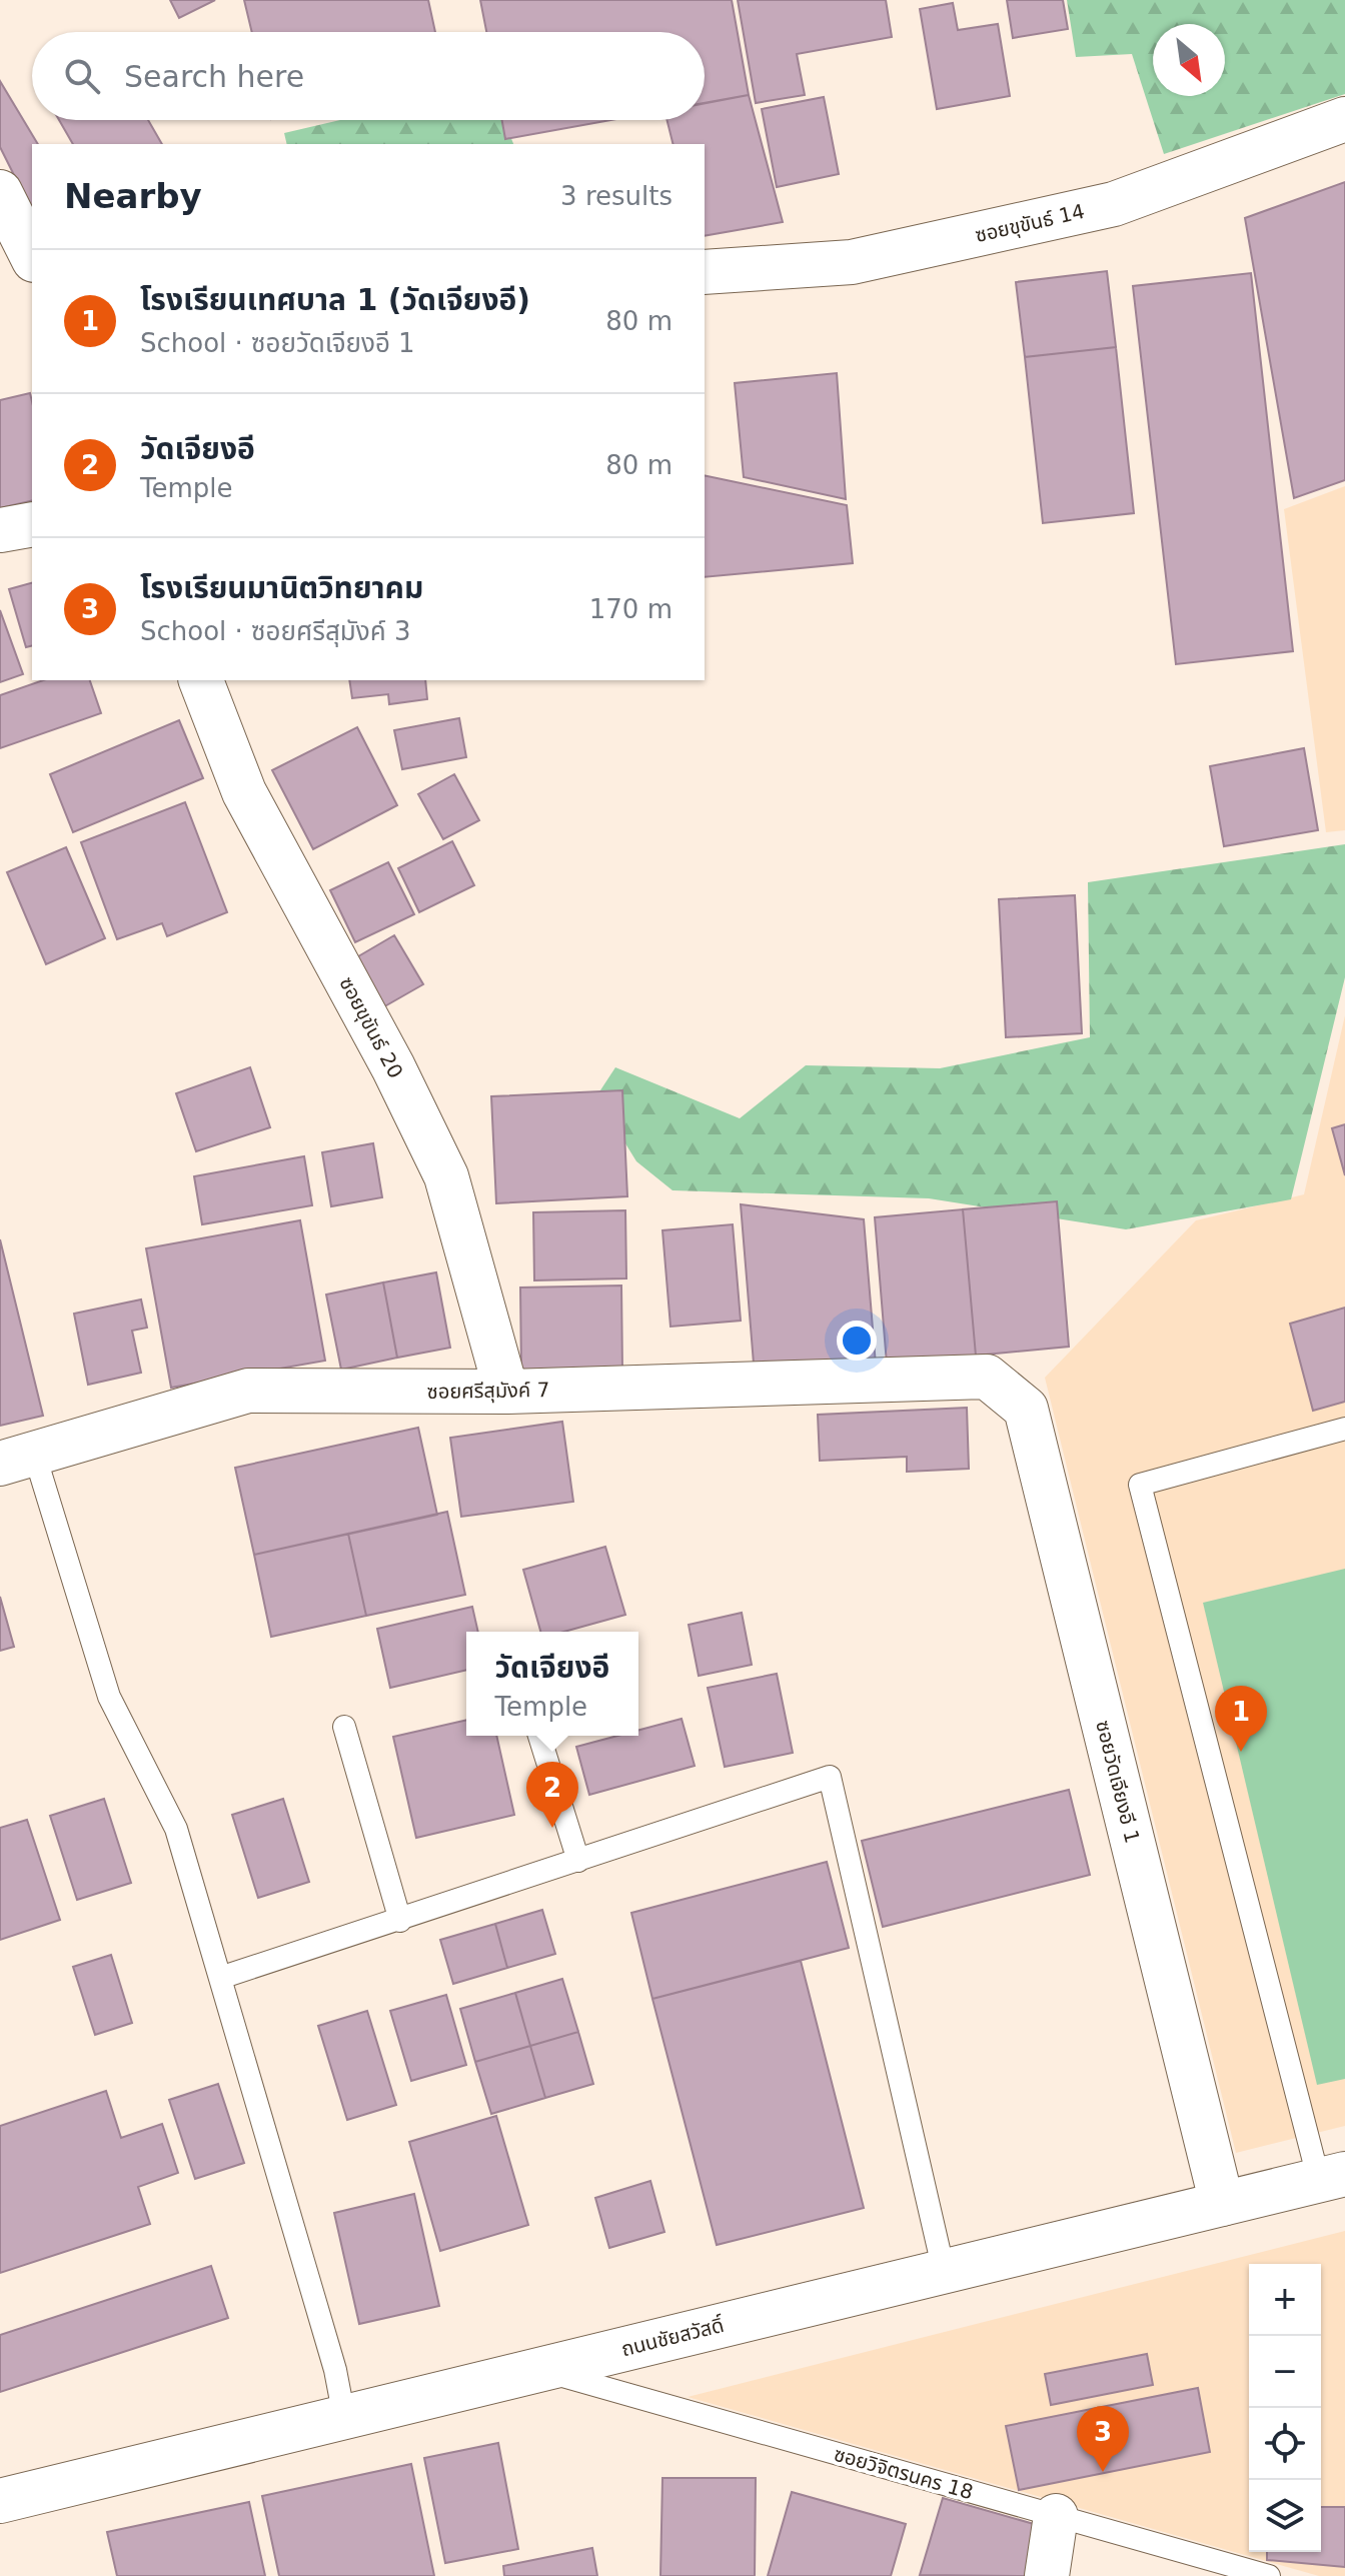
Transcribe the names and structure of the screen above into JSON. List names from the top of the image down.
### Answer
{
  "streets": {
    "street": [
      "ซอยขุขันธ์ 14",
      "ซอยขุขันธ์ 20",
      "ซอยศรีสุมังค์ 7",
      "ซอยวัดเจียงอี 1",
      "ถนนชัยสวัสดิ์"
    ],
    "lane": ["ซอยวิจิตรนคร 18"]
  },
  "crossings": [
    ["ซอยขุขันธ์ 20", "ซอยศรีสุมังค์ 7"],
    ["ซอยศรีสุมังค์ 7", "ซอยวัดเจียงอี 1"],
    ["ซอยวัดเจียงอี 1", "ถนนชัยสวัสดิ์"],
    ["ถนนชัยสวัสดิ์", "ซอยวิจิตรนคร 18"]
  ],
  "north": "bottom right",
  "page": {
    "search": "Search here",
    "heading": ["Nearby", "3 results"],
    "list": [
      {
        "mark": "1",
        "name": "โรงเรียนเทศบาล 1 (วัดเจียงอี)",
        "note": "School · ซอยวัดเจียงอี 1",
        "value": "80 m"
      },
      {
        "mark": "2",
        "name": "วัดเจียงอี",
        "note": "Temple",
        "value": "80 m"
      },
      {
        "mark": "3",
        "name": "โรงเรียนมานิตวิทยาคม",
        "note": "School · ซอยศรีสุมังค์ 3",
        "value": "170 m"
      }
    ],
    "popup": ["วัดเจียงอี", "Temple"],
    "pins": ["1", "2", "3"],
    "map_buttons": ["+", "−"]
  }
}
